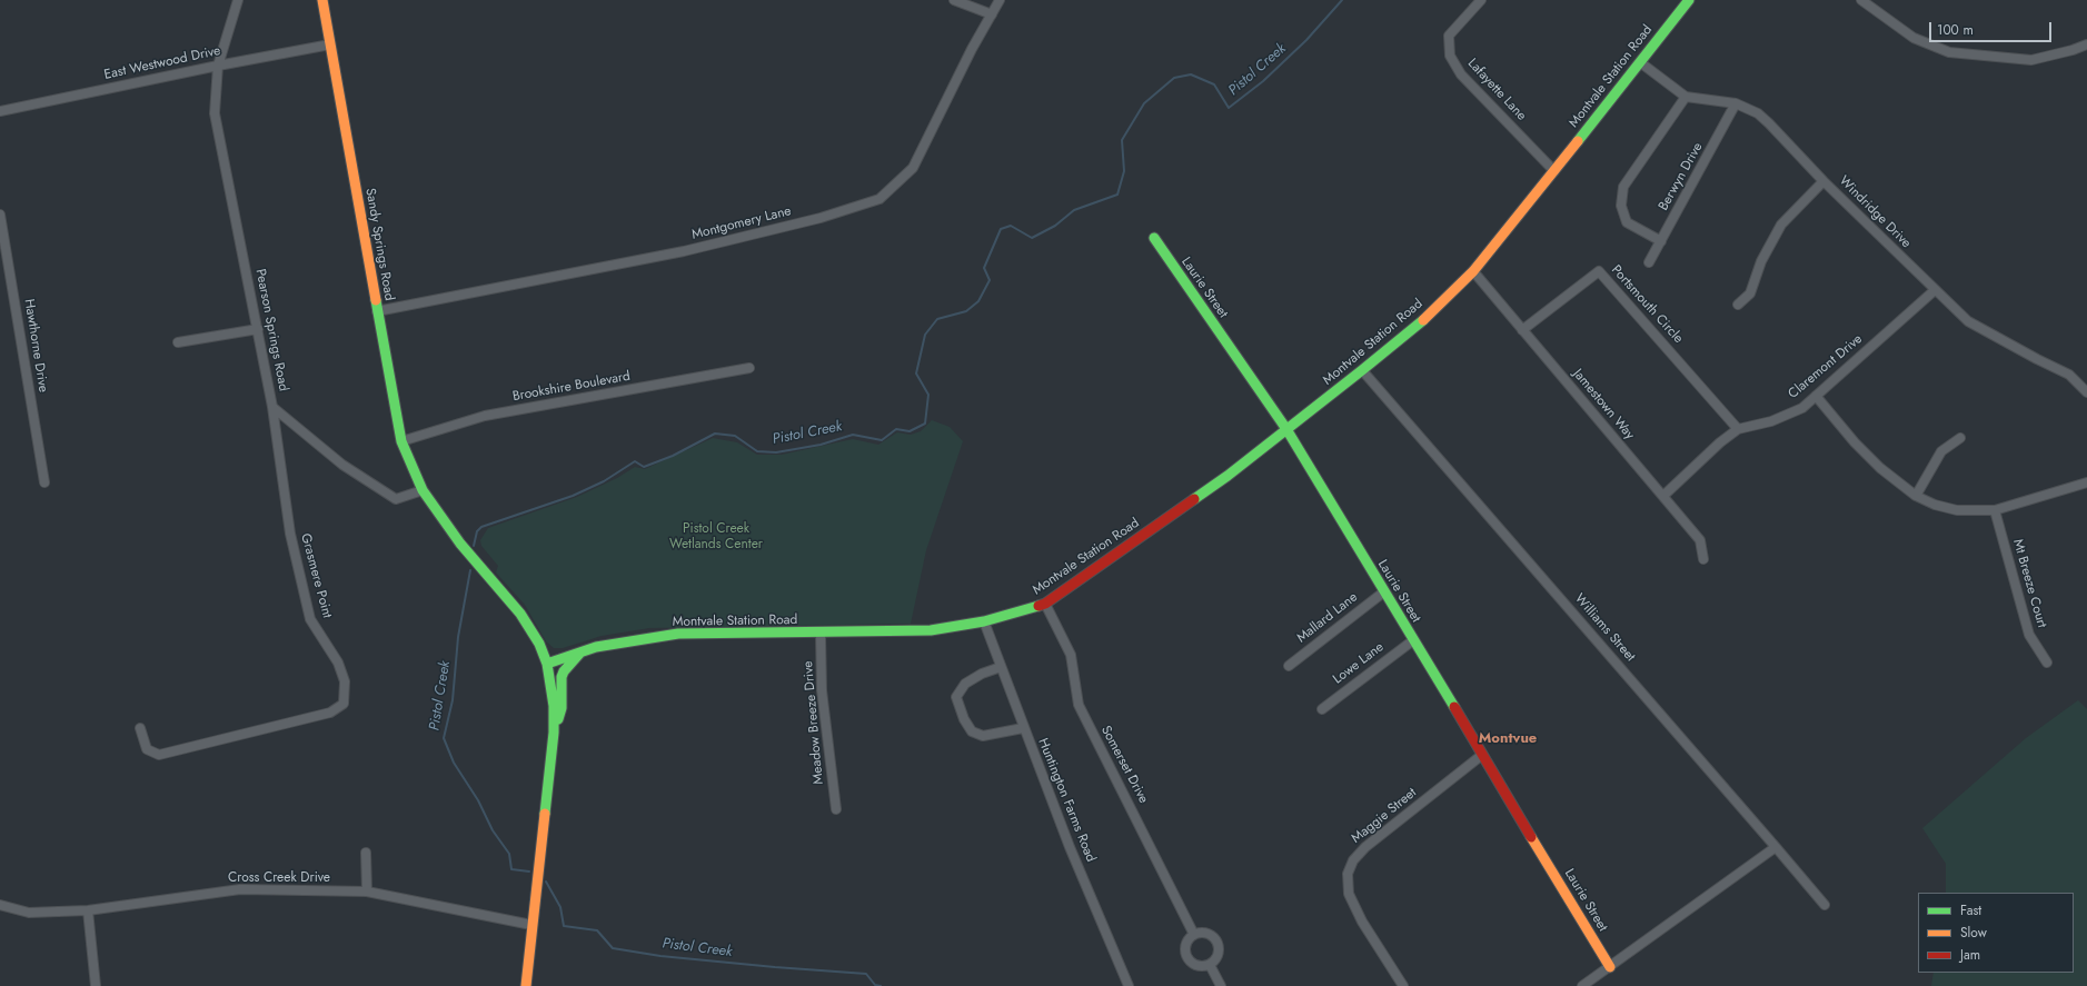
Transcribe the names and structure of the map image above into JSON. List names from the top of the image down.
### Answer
{
  "streets": {
    "street": [
      "East Westwood Drive",
      "Montvale Station Road",
      "Lafayette Lane",
      "Berwyn Drive",
      "Windridge Drive",
      "Montgomery Lane",
      "Sandy Springs Road",
      "Laurie Street",
      "Portsmouth Circle",
      "Pearson Springs Road",
      "Hawthorne Drive",
      "Claremont Drive",
      "Brookshire Boulevard",
      "Jamestown Way",
      "Grasmere Point",
      "Mt Breeze Court",
      "Mallard Lane",
      "Williams Street",
      "Lowe Lane",
      "Meadow Breeze Drive",
      "Somerset Drive",
      "Huntington Farms Road",
      "Maggie Street",
      "Cross Creek Drive"
    ]
  },
  "crossings": [
    ["East Westwood Drive", "Sandy Springs Road"],
    ["East Westwood Drive", "Pearson Springs Road"],
    ["Montvale Station Road", "Lafayette Lane"],
    ["Montvale Station Road", "Windridge Drive"],
    ["Montvale Station Road", "Laurie Street"],
    ["Montvale Station Road", "Jamestown Way"],
    ["Montvale Station Road", "Williams Street"],
    ["Montvale Station Road", "Meadow Breeze Drive"],
    ["Montvale Station Road", "Somerset Drive"],
    ["Montvale Station Road", "Huntington Farms Road"],
    ["Berwyn Drive", "Windridge Drive"],
    ["Windridge Drive", "Claremont Drive"],
    ["Montgomery Lane", "Sandy Springs Road"],
    ["Sandy Springs Road", "Pearson Springs Road"],
    ["Sandy Springs Road", "Brookshire Boulevard"],
    ["Laurie Street", "Mallard Lane"],
    ["Laurie Street", "Lowe Lane"],
    ["Laurie Street", "Maggie Street"],
    ["Portsmouth Circle", "Claremont Drive"],
    ["Portsmouth Circle", "Jamestown Way"],
    ["Pearson Springs Road", "Grasmere Point"],
    ["Claremont Drive", "Jamestown Way"]
  ],
  "districts": ["Montvue"],
  "water": ["Pistol Creek"],
  "parks": ["Pistol Creek Wetlands Center"],
  "legend": ["Fast", "Slow", "Jam"],
  "scale_bar": "100 m"
}
